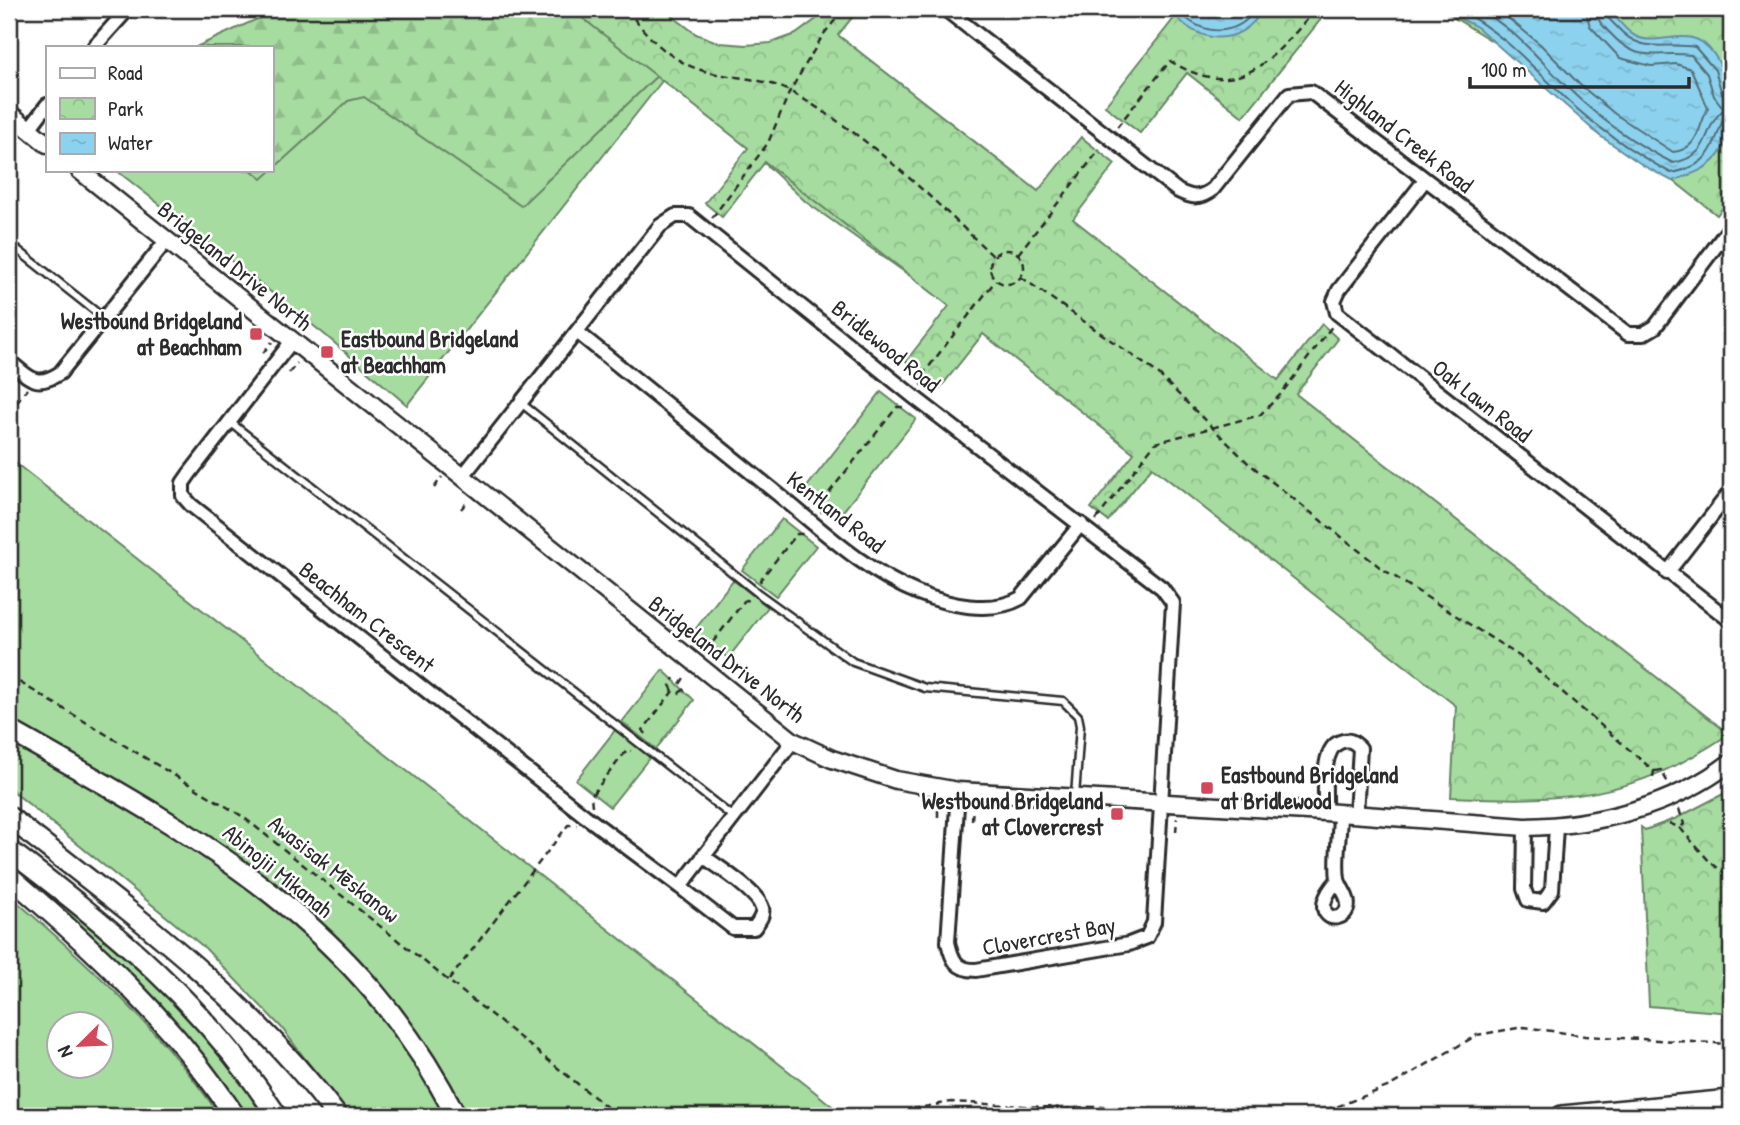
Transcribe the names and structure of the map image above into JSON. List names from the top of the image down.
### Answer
{
  "streets": {
    "main road": ["Abinojii Mikanah"],
    "street": [
      "Highland Creek Road",
      "Bridgeland Drive North",
      "Bridlewood Road",
      "Oak Lawn Road",
      "Kentland Road",
      "Beachham Crescent",
      "Clovercrest Bay"
    ],
    "path": ["Awasisak Mēskanow"]
  },
  "crossings": [
    ["Highland Creek Road", "Oak Lawn Road"],
    ["Bridgeland Drive North", "Bridlewood Road"],
    ["Bridgeland Drive North", "Beachham Crescent"],
    ["Bridgeland Drive North", "Clovercrest Bay"],
    ["Bridlewood Road", "Kentland Road"],
    ["Bridlewood Road", "Clovercrest Bay"]
  ],
  "places": {
    "transit": [
      "Westbound Bridgeland at Beachham",
      "Eastbound Bridgeland at Beachham",
      "Eastbound Bridgeland at Bridlewood",
      "Westbound Bridgeland at Clovercrest"
    ]
  },
  "legend": ["Road", "Park", "Water"],
  "scale_bar": "100 m",
  "north": "bottom left"
}
